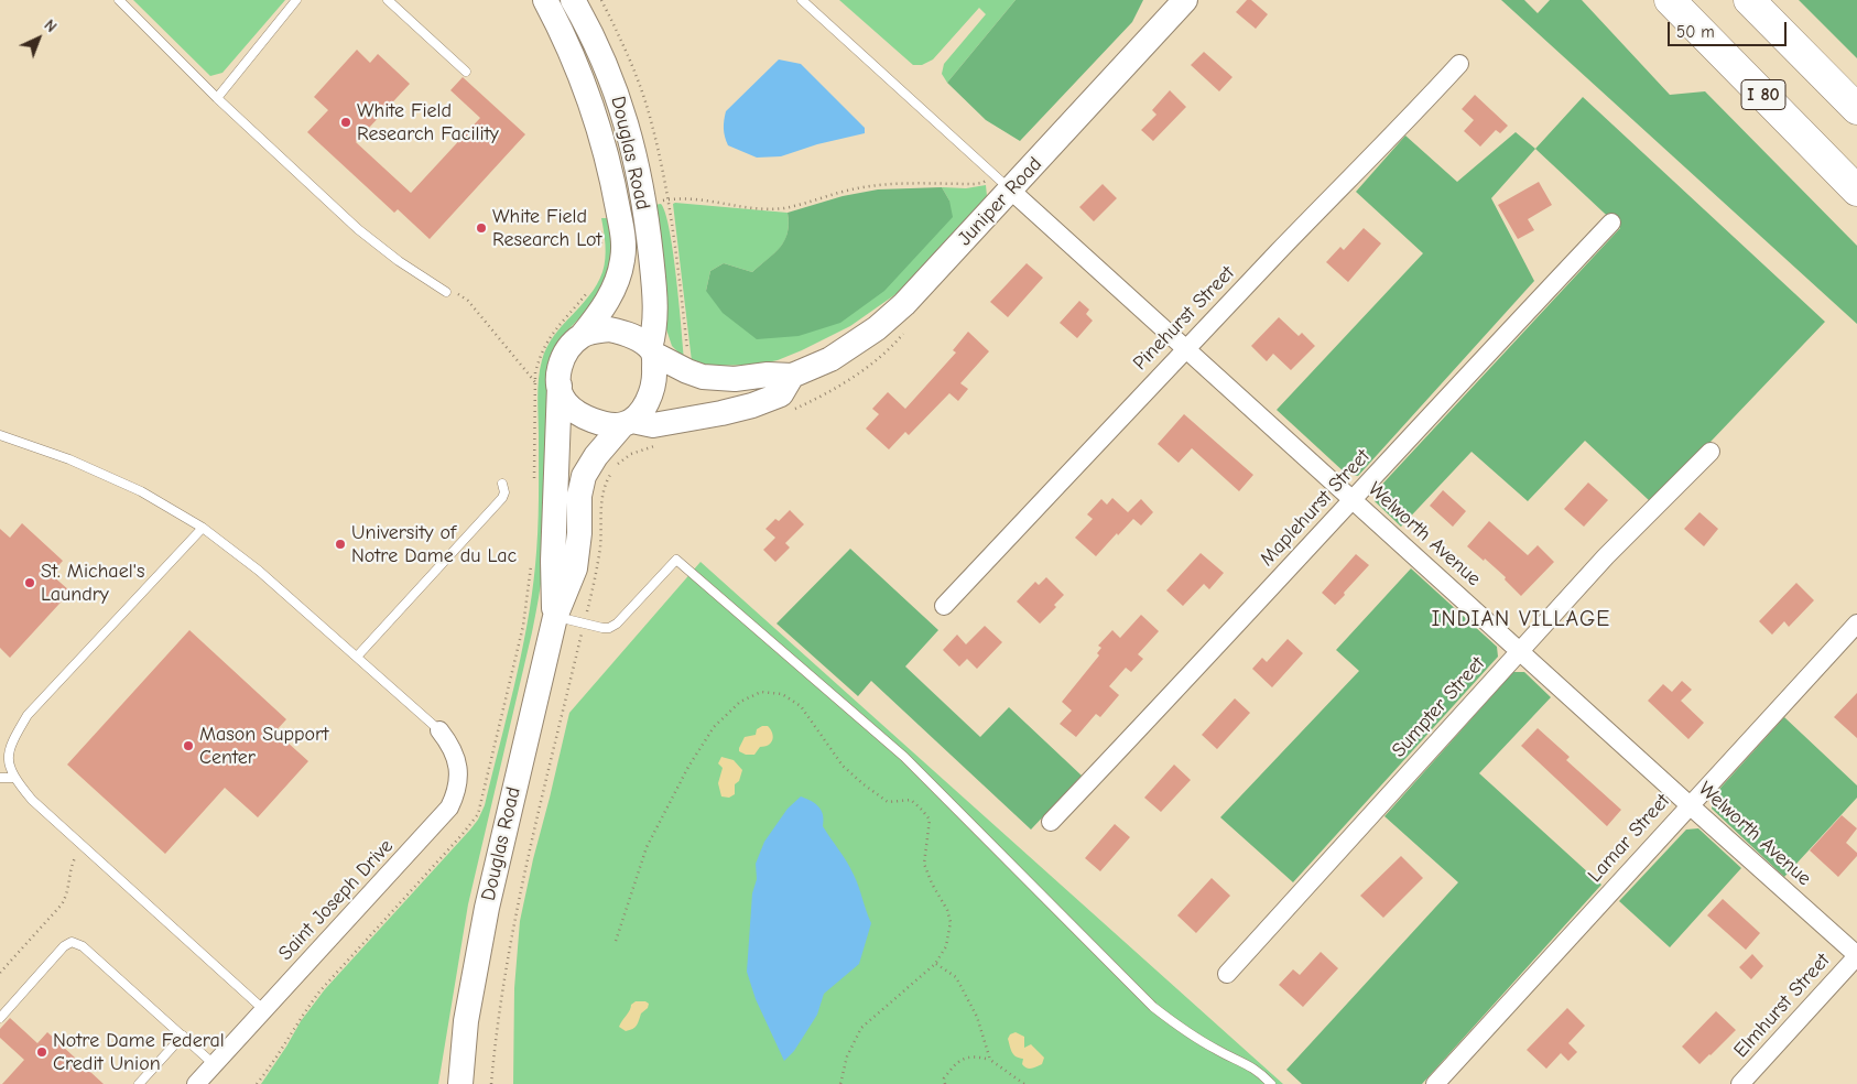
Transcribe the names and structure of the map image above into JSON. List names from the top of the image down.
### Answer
{
  "streets": {
    "highway": ["I 80"],
    "street": [
      "Douglas Road",
      "Juniper Road",
      "Pinehurst Street",
      "Maplehurst Street",
      "Welworth Avenue",
      "Sumpter Street",
      "Lamar Street",
      "Saint Joseph Drive",
      "Elmhurst Street"
    ]
  },
  "crossings": [
    ["Douglas Road", "Juniper Road"],
    ["Juniper Road", "Welworth Avenue"],
    ["Pinehurst Street", "Welworth Avenue"],
    ["Maplehurst Street", "Welworth Avenue"],
    ["Welworth Avenue", "Sumpter Street"],
    ["Welworth Avenue", "Lamar Street"],
    ["Welworth Avenue", "Elmhurst Street"]
  ],
  "districts": ["INDIAN VILLAGE"],
  "places": [
    "White Field Research Facility",
    "White Field Research Lot",
    "University of Notre Dame du Lac",
    "St. Michael's Laundry",
    "Mason Support Center",
    "Notre Dame Federal Credit Union"
  ],
  "scale_bar": "50 m",
  "north": "top right"
}
